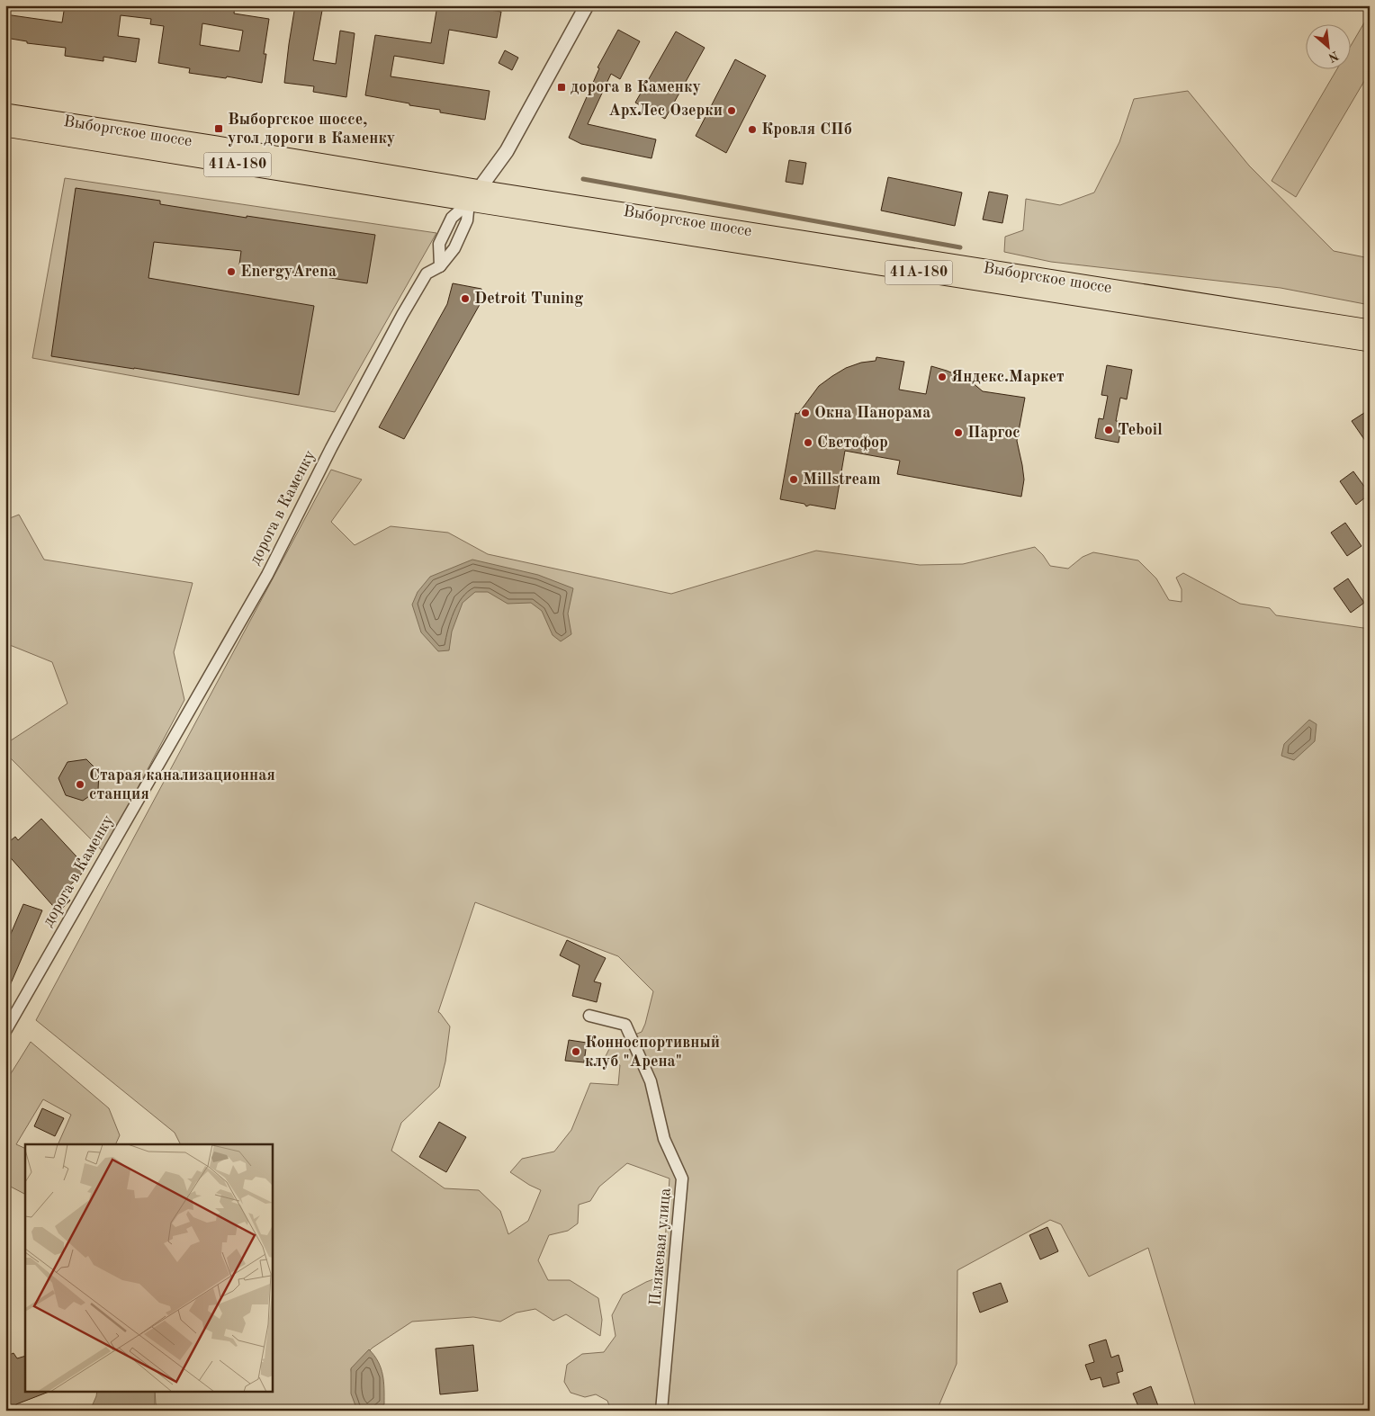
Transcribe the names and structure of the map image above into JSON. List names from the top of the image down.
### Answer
{
  "streets": {
    "main road": ["Выборгское шоссе", "41А-180"],
    "street": ["дорога в Каменку", "Пляжевая улица"]
  },
  "crossings": [
    ["Выборгское шоссе", "дорога в Каменку"]
  ],
  "places": {
    "transit": ["дорога в Каменку", "Выборгское шоссе, угол дороги в Каменку"],
    "other": [
      "АрхЛес Озерки",
      "Кровля СПб",
      "EnergyArena",
      "Detroit Tuning",
      "Яндекс.Маркет",
      "Окна Панорама",
      "Teboil",
      "Паргос",
      "Светофор",
      "Millstream",
      "Старая канализационная станция",
      "Конноспортивный клуб \"Арена\""
    ]
  },
  "north": "bottom right"
}
